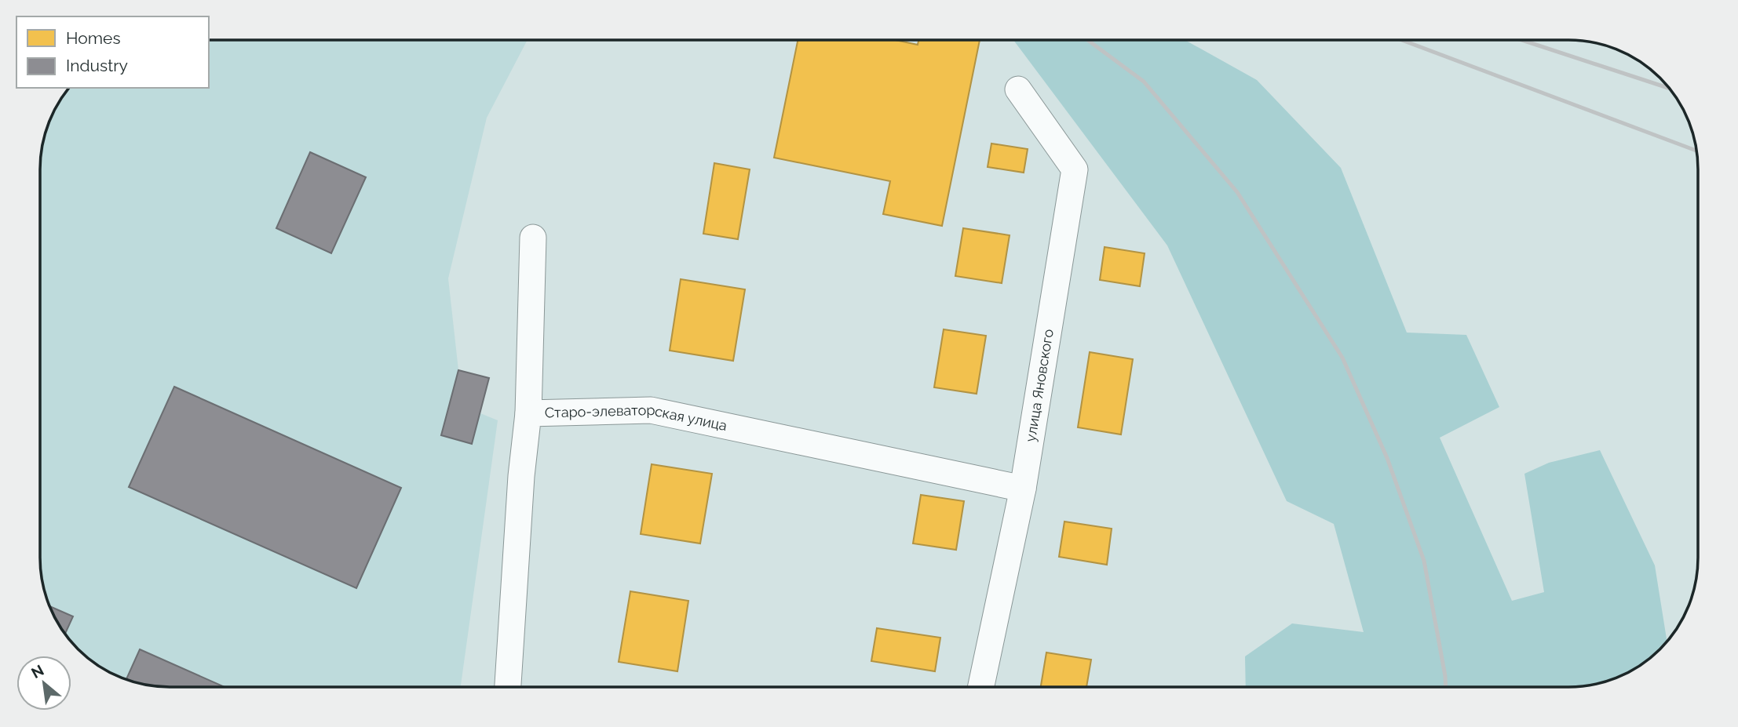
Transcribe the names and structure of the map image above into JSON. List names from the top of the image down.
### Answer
{
  "streets": {
    "street": ["улица Яновского", "Старо-элеваторская улица"]
  },
  "crossings": [
    ["улица Яновского", "Старо-элеваторская улица"]
  ],
  "legend": ["Homes", "Industry"],
  "north": "top left"
}
